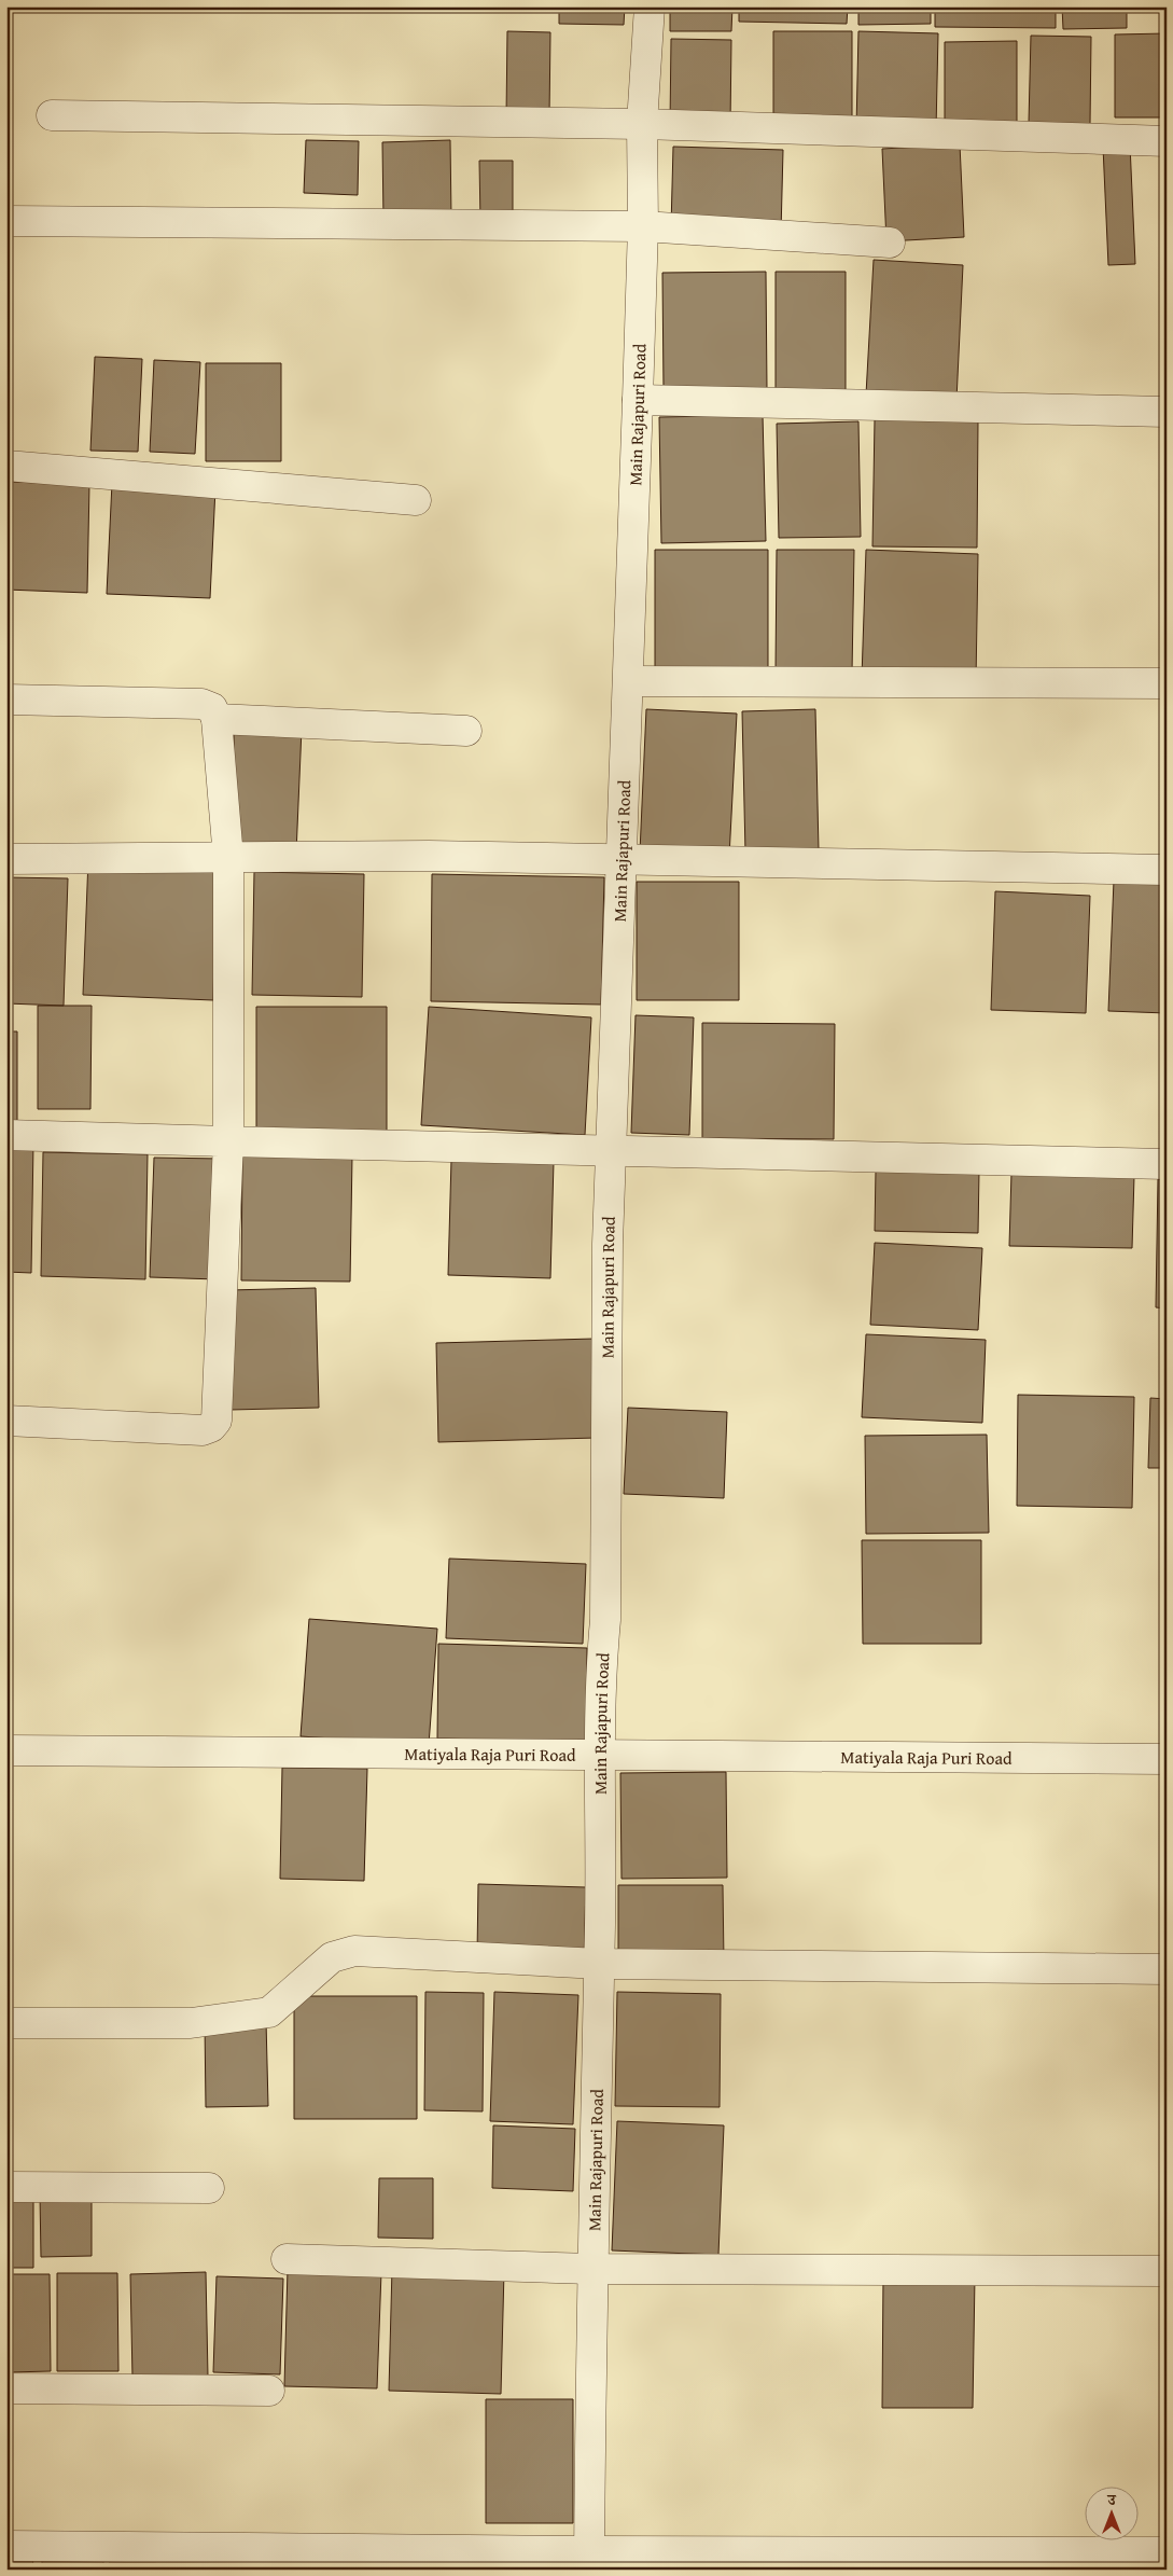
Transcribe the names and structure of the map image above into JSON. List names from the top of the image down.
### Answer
{
  "streets": {
    "street": ["Main Rajapuri Road", "Matiyala Raja Puri Road"]
  },
  "crossings": [
    ["Main Rajapuri Road", "Matiyala Raja Puri Road"]
  ],
  "north": "top"
}
